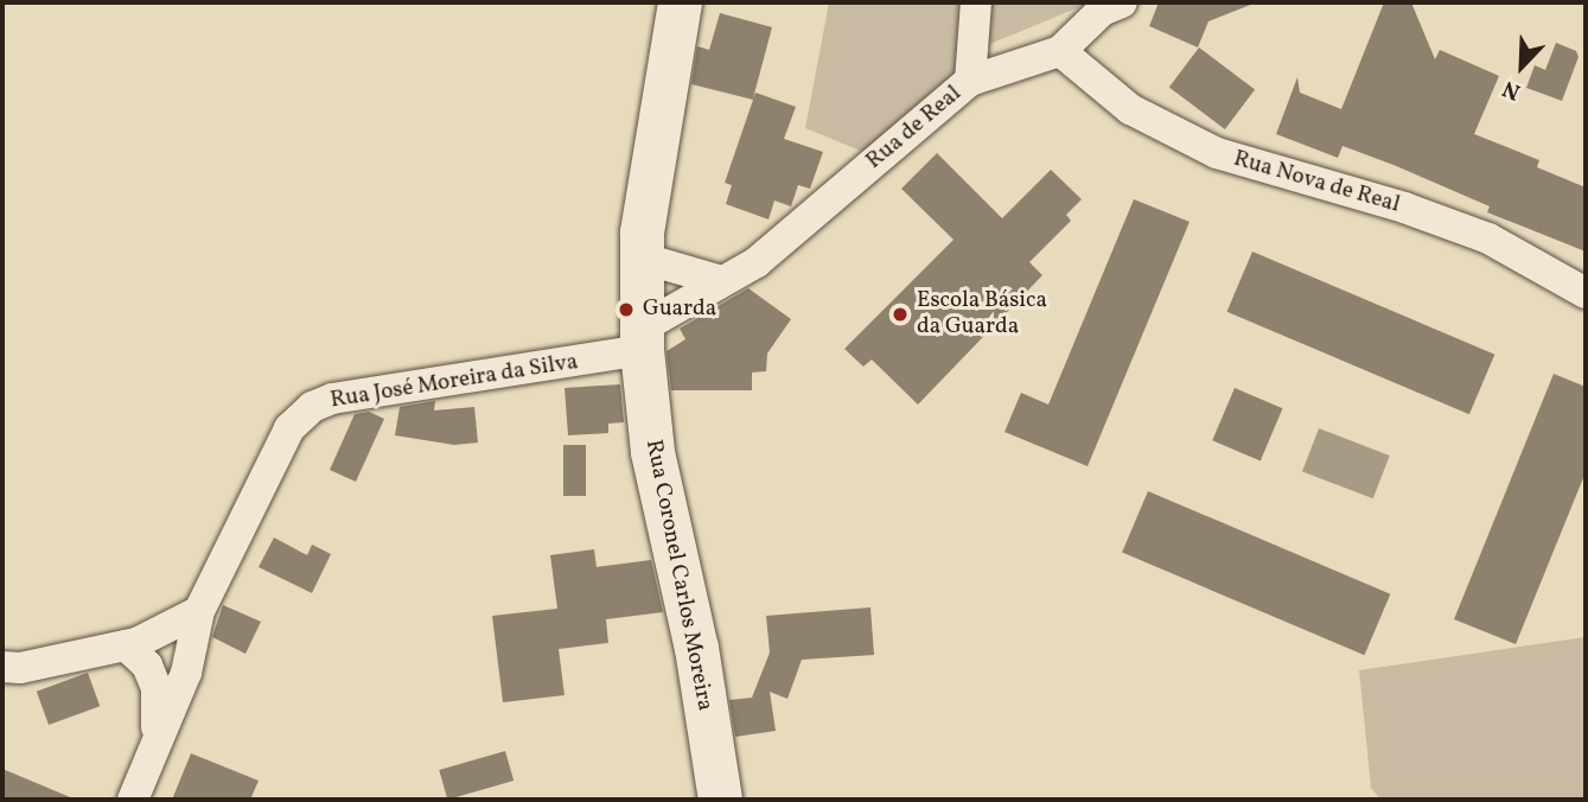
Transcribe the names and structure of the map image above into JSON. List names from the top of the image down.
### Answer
{
  "streets": {
    "main road": ["Rua Coronel Carlos Moreira"],
    "street": ["Rua de Real", "Rua Nova de Real", "Rua José Moreira da Silva"]
  },
  "crossings": [
    ["Rua de Real", "Rua Nova de Real"],
    ["Rua de Real", "Rua José Moreira da Silva"],
    ["Rua de Real", "Rua Coronel Carlos Moreira"],
    ["Rua José Moreira da Silva", "Rua Coronel Carlos Moreira"]
  ],
  "places": ["Guarda", "Escola Básica da Guarda"],
  "north": "bottom left"
}
